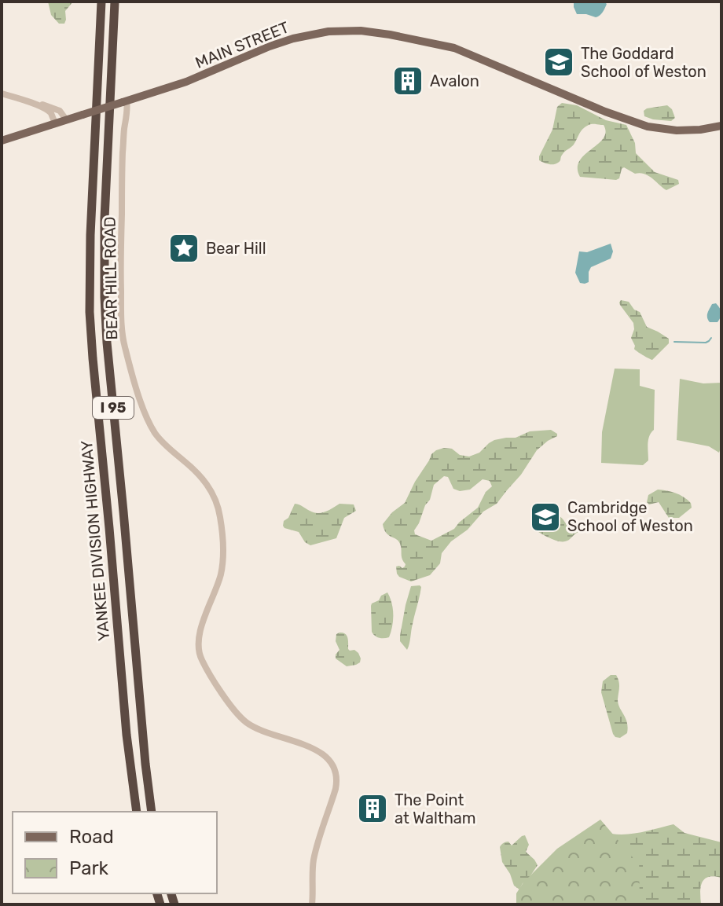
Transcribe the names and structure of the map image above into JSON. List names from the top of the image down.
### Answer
{
  "streets": {
    "highway": ["I 95", "YANKEE DIVISION HIGHWAY"],
    "main road": ["MAIN STREET"],
    "street": ["BEAR HILL ROAD"]
  },
  "crossings": [
    ["MAIN STREET", "BEAR HILL ROAD"]
  ],
  "places": {
    "school or university": ["The Goddard School of Weston", "Cambridge School of Weston"],
    "building": ["Avalon", "The Point at Waltham"],
    "place": ["Bear Hill"]
  },
  "legend": ["Road", "Park"]
}
